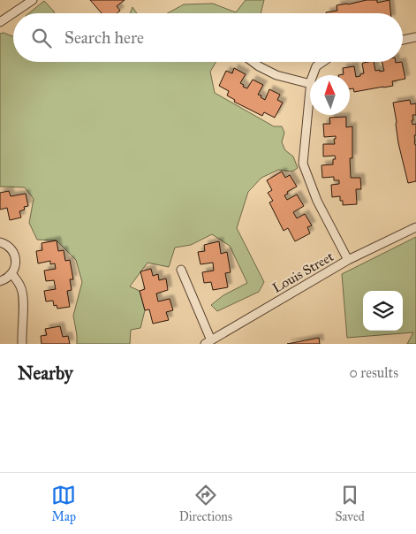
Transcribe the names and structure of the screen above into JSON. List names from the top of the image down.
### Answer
{
  "streets": {
    "street": ["Louis Street"]
  },
  "north": "top",
  "page": {
    "search": "Search here",
    "heading": ["Nearby", "0 results"],
    "nav": ["Map", "Directions", "Saved"]
  }
}
